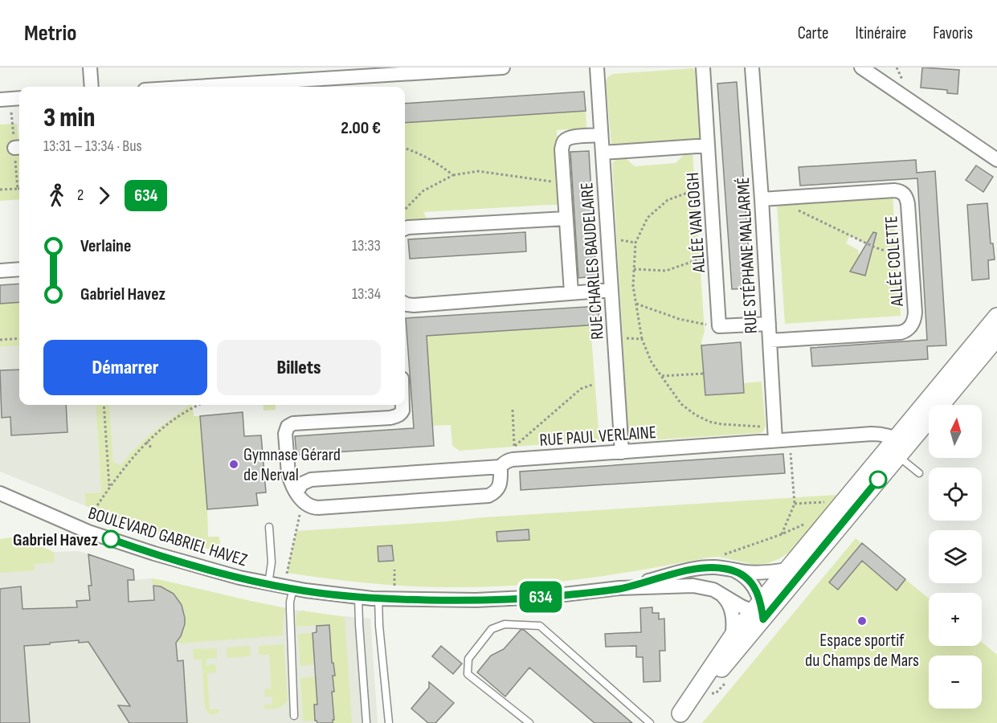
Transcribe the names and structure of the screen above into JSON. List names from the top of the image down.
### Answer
{
  "streets": {
    "street": [
      "ALLÉE VAN GOGH",
      "RUE STÉPHANE MALLARMÉ",
      "RUE CHARLES BAUDELAIRE",
      "ALLÉE COLETTE",
      "RUE PAUL VERLAINE",
      "BOULEVARD GABRIEL HAVEZ"
    ]
  },
  "crossings": [
    ["RUE STÉPHANE MALLARMÉ", "ALLÉE COLETTE"],
    ["RUE STÉPHANE MALLARMÉ", "RUE PAUL VERLAINE"],
    ["RUE CHARLES BAUDELAIRE", "RUE PAUL VERLAINE"]
  ],
  "places": ["Gymnase Gérard de Nerval", "Gabriel Havez", "Espace sportif du Champs de Mars"],
  "lines": ["bus line 634"],
  "north": "top",
  "page": {
    "header": "Metrio",
    "nav": ["Carte", "Itinéraire", "Favoris"],
    "on_map": "634",
    "heading": ["3 min", "13:31 – 13:34 · Bus", "2.00 €"],
    "legs": ["2", "634"],
    "list": [
      {
        "name": "Verlaine",
        "value": "13:33"
      },
      {
        "name": "Gabriel Havez",
        "value": "13:34"
      }
    ],
    "buttons": ["Démarrer", "Billets"],
    "map_buttons": ["+", "−"]
  }
}
